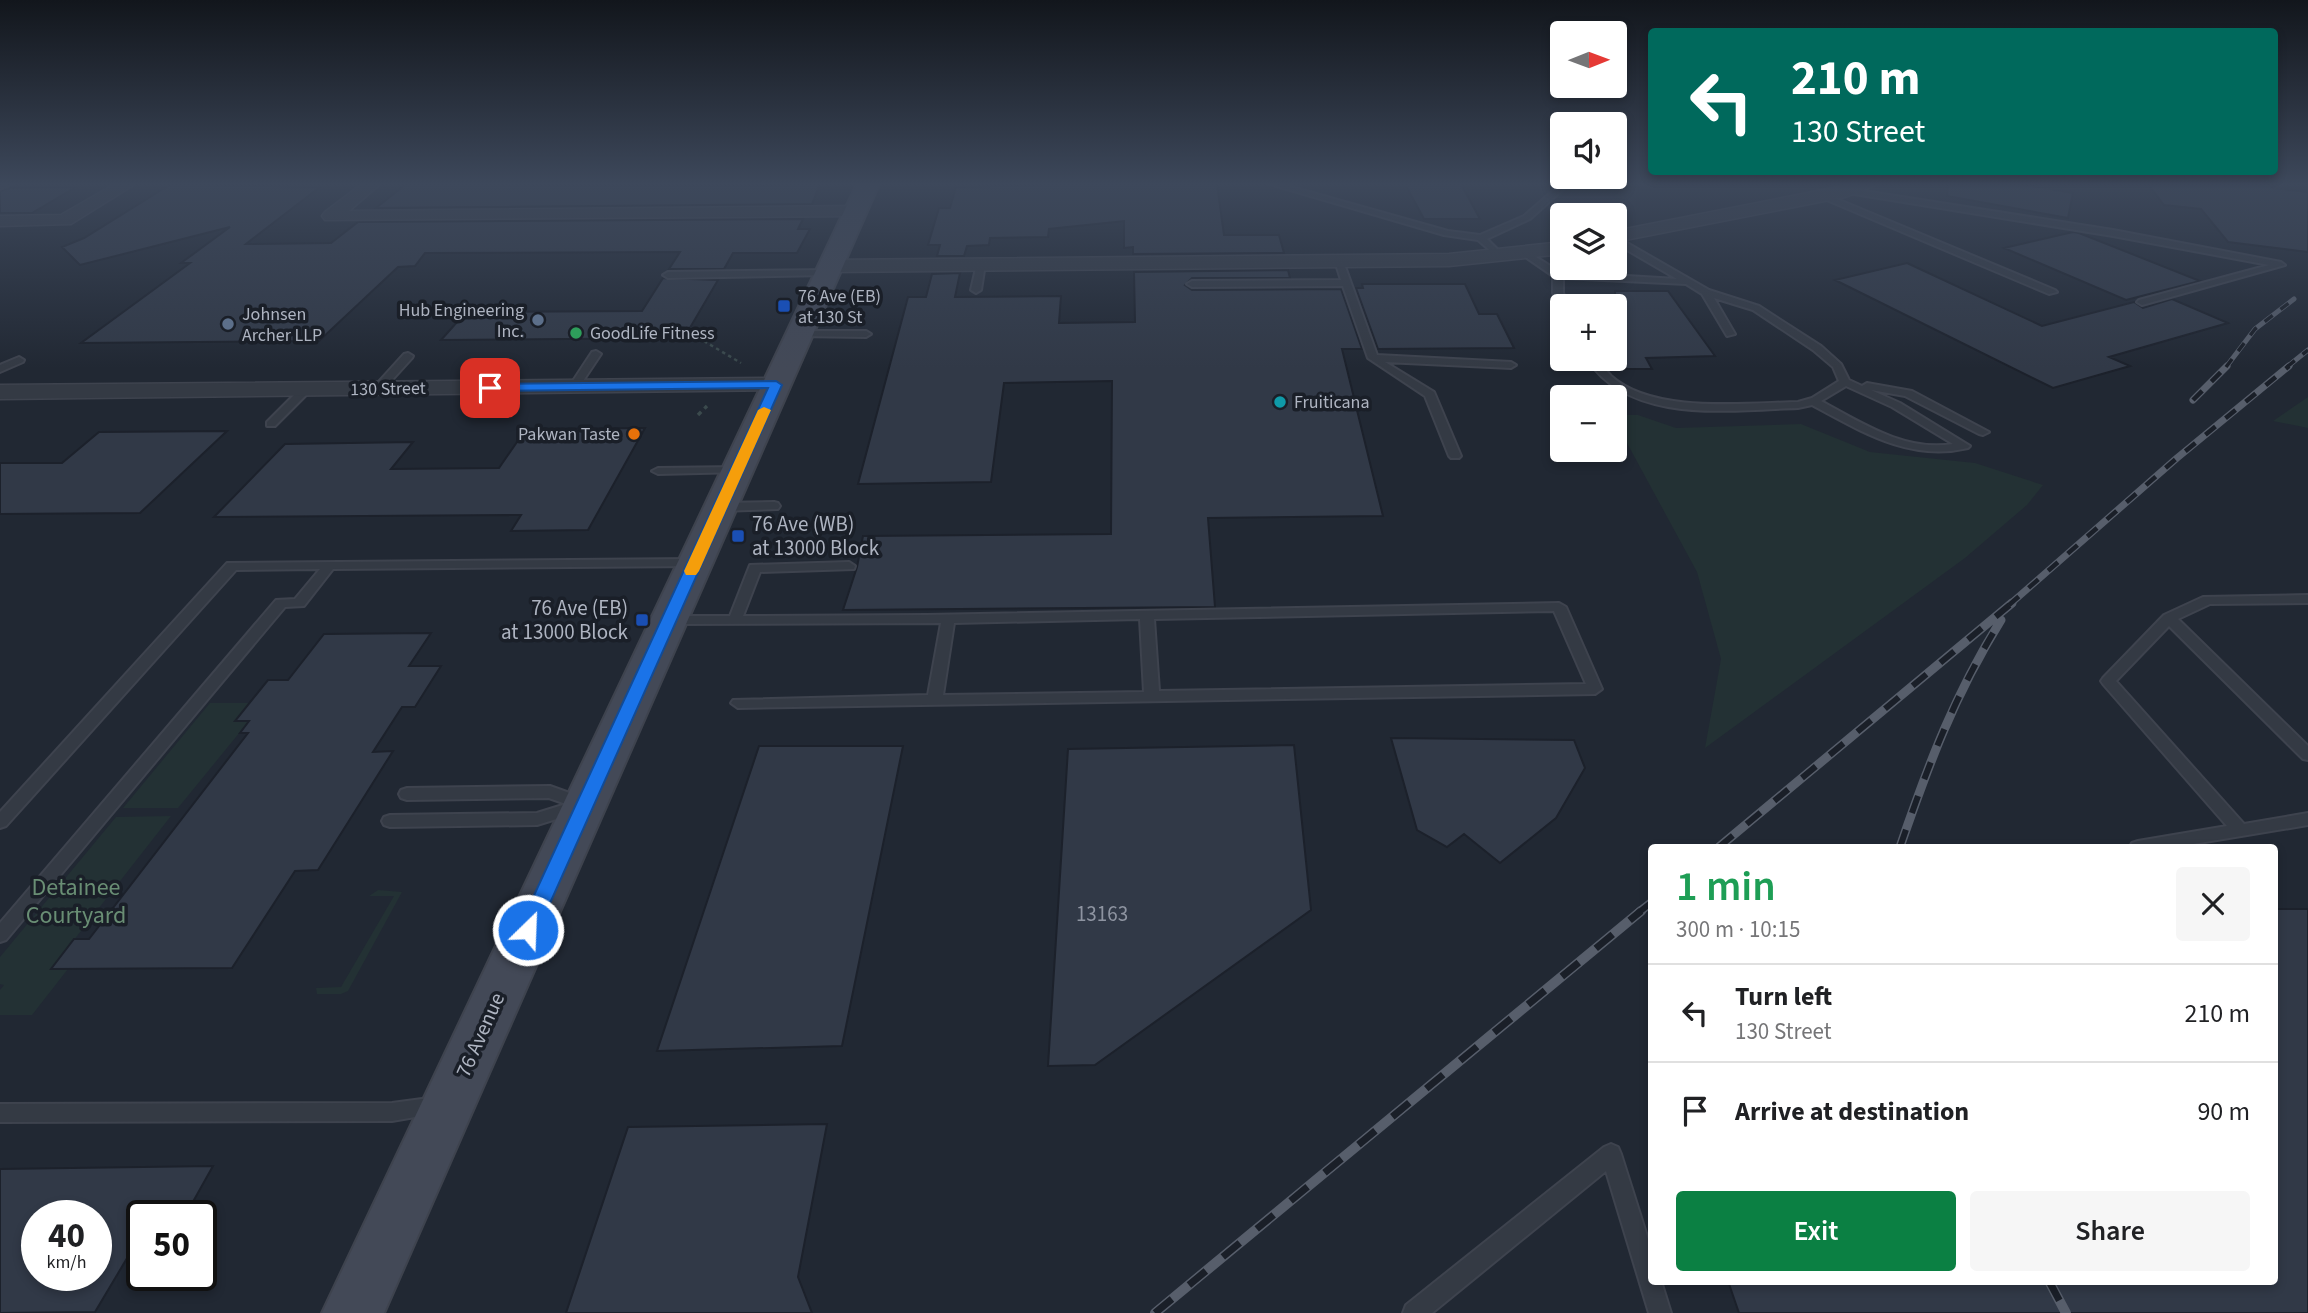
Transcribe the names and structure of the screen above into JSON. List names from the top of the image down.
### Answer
{
  "streets": {
    "main road": ["76 Avenue"],
    "street": ["130 Street"]
  },
  "crossings": [
    ["130 Street", "76 Avenue"]
  ],
  "parks": ["Detainee Courtyard"],
  "places": {
    "transit": ["76 Ave (EB) at 130 St", "76 Ave (WB) at 13000 Block", "76 Ave (EB) at 13000 Block"],
    "other": [
      "Hub Engineering Inc.",
      "Johnsen Archer LLP",
      "GoodLife Fitness",
      "Fruiticana",
      "Pakwan Taste"
    ]
  },
  "house_numbers": ["13163"],
  "north": "right",
  "page": {
    "map_buttons": ["+", "−"],
    "turn": ["210 m", "130 Street"],
    "heading": ["1 min", "300 m · 10:15"],
    "list": [
      {
        "name": "Turn left",
        "note": "130 Street",
        "value": "210 m"
      },
      {
        "name": "Arrive at destination",
        "value": "90 m"
      }
    ],
    "buttons": ["Exit", "Share"],
    "speed": "40 km/h",
    "limit": "50"
  }
}
